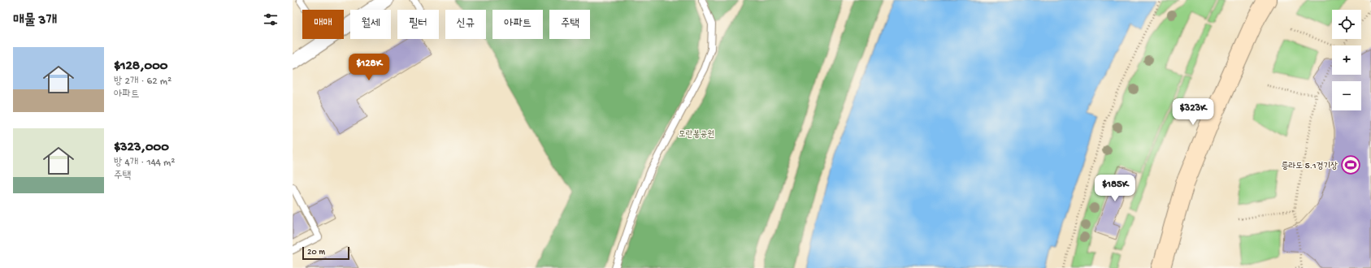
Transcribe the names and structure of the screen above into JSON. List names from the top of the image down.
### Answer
{
  "parks": ["모란봉공원"],
  "places": {
    "sports": ["릉라도 5.1경기장"]
  },
  "scale_bar": "20 m",
  "page": {
    "heading": "매물 3개",
    "map_buttons": ["+", "−"],
    "chip": [
      "매매",
      "월세",
      "필터",
      "신규",
      "아파트",
      "주택"
    ],
    "list": [
      {
        "name": "$128,000",
        "note": "방 2개 · 62 m² · 아파트"
      },
      {
        "name": "$323,000",
        "note": "방 4개 · 144 m² · 주택"
      }
    ],
    "price": ["$128K", "$323K", "$185K"],
    "scale": "20 m"
  }
}
